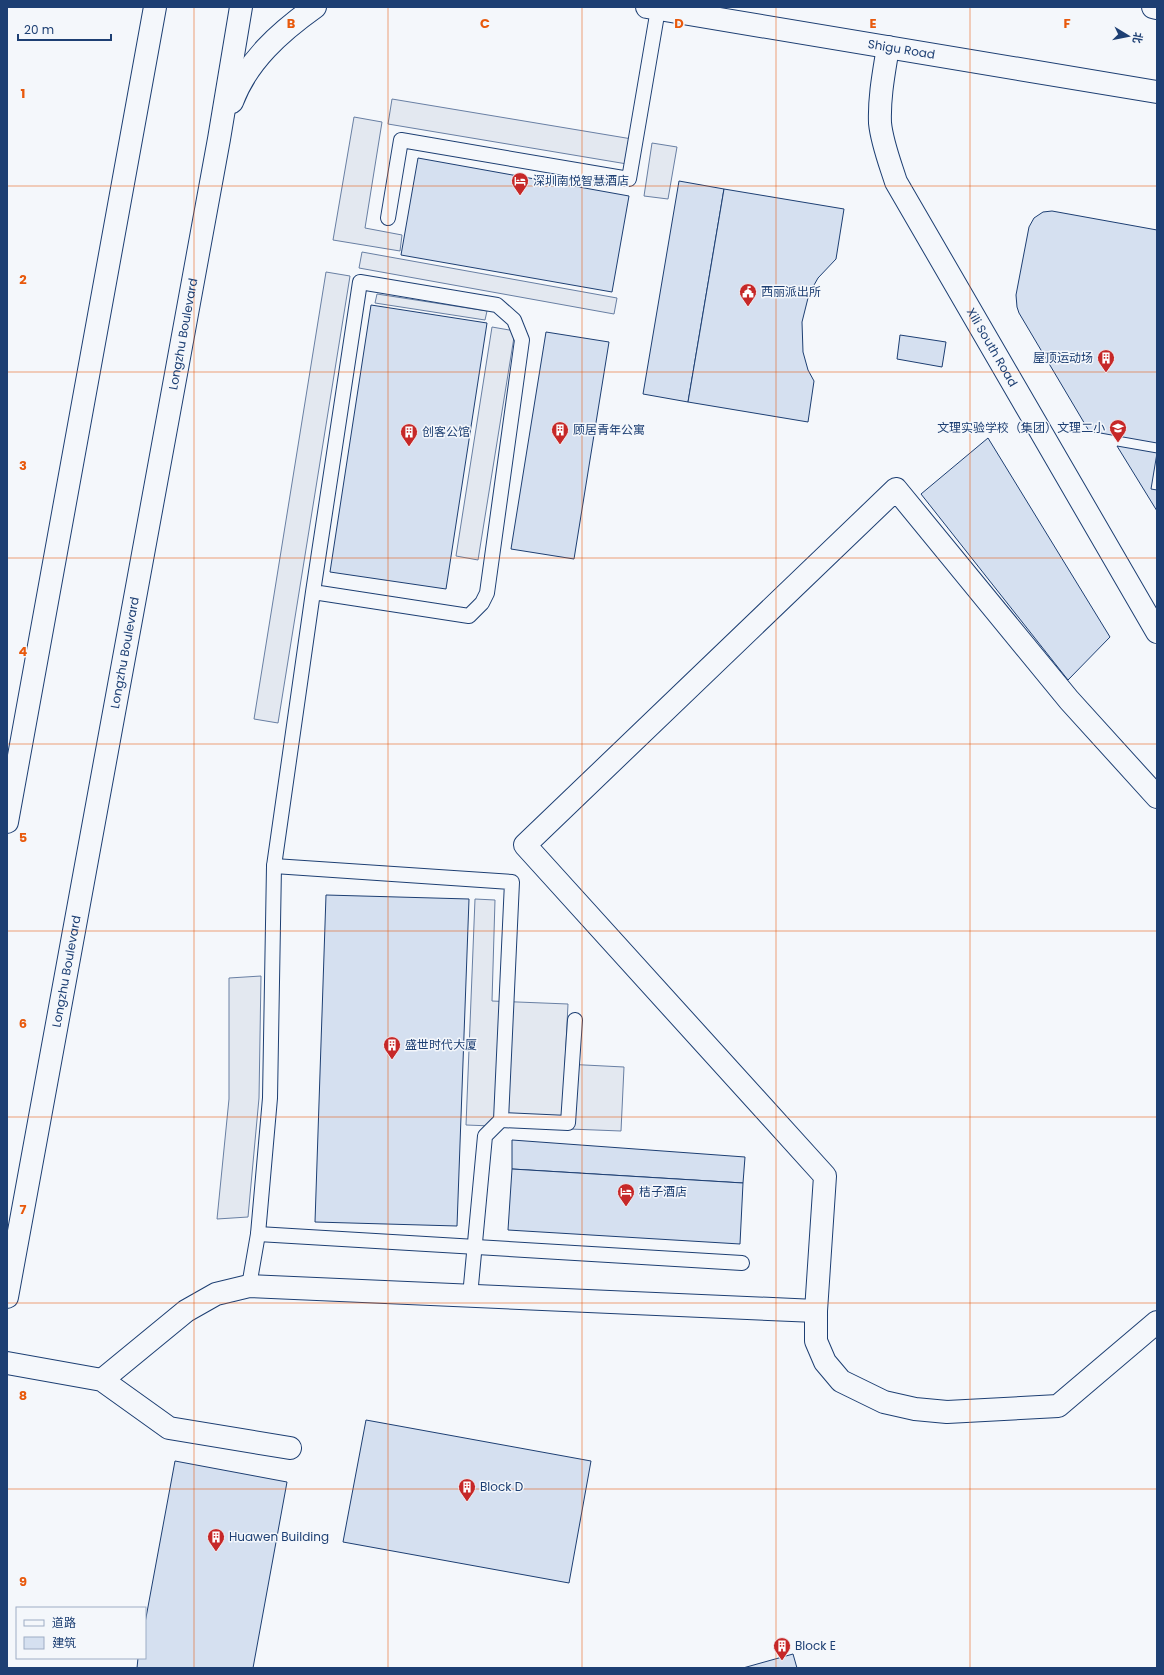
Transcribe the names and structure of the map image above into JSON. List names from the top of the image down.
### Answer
{
  "streets": {
    "street": ["Shigu Road", "Longzhu Boulevard", "Xili South Road"]
  },
  "crossings": [
    ["Shigu Road", "Xili South Road"]
  ],
  "places": {
    "hotel": ["深圳南悦智慧酒店", "桔子酒店"],
    "public building": ["西丽派出所"],
    "building": [
      "屋顶运动场",
      "顾居青年公寓",
      "创客公馆",
      "盛世时代大厦",
      "Block D",
      "Huawen Building",
      "Block E"
    ],
    "school or university": ["文理实验学校（集团）文理二小"]
  },
  "legend": ["道路", "建筑"],
  "scale_bar": "20 m",
  "north": "right",
  "grid": {
    "columns": [
      "B",
      "C",
      "D",
      "E",
      "F"
    ],
    "rows": [
      "1",
      "2",
      "3",
      "4",
      "5",
      "6",
      "7",
      "8",
      "9"
    ]
  }
}
